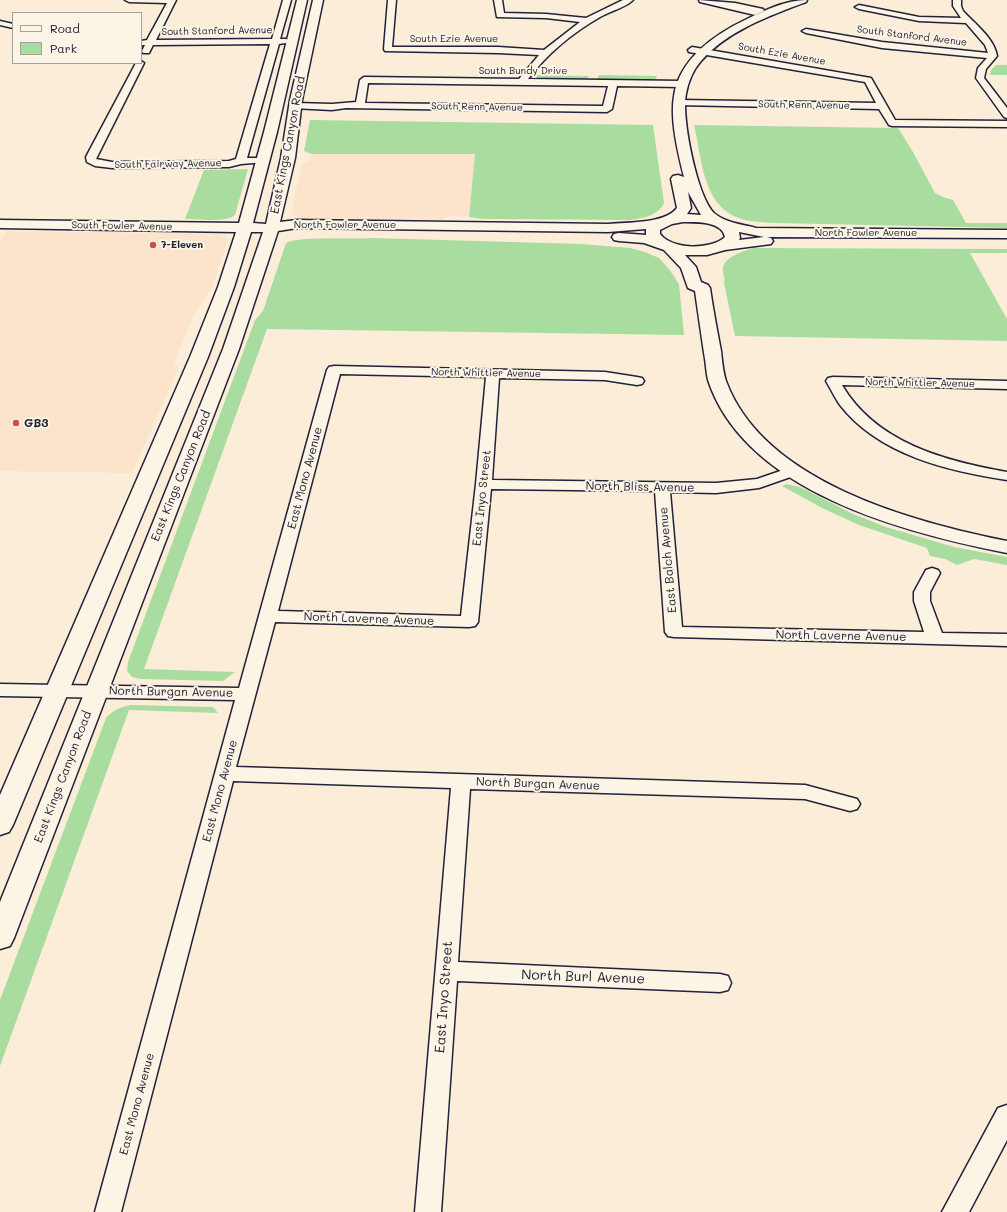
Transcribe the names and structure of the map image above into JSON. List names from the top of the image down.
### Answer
{
  "streets": {
    "main road": ["East Kings Canyon Road", "North Fowler Avenue", "South Fowler Avenue"],
    "street": [
      "South Stanford Avenue",
      "South Ezie Avenue",
      "South Bundy Drive",
      "South Renn Avenue",
      "South Fairway Avenue",
      "North Whittier Avenue",
      "East Mono Avenue",
      "North Bliss Avenue",
      "East Inyo Street",
      "East Balch Avenue",
      "North Laverne Avenue",
      "North Burgan Avenue",
      "North Burl Avenue"
    ]
  },
  "crossings": [
    ["South Stanford Avenue", "East Kings Canyon Road"],
    ["South Ezie Avenue", "South Renn Avenue"],
    ["South Bundy Drive", "South Renn Avenue"],
    ["South Renn Avenue", "East Kings Canyon Road"],
    ["East Kings Canyon Road", "South Fairway Avenue"],
    ["East Kings Canyon Road", "North Fowler Avenue"],
    ["East Kings Canyon Road", "South Fowler Avenue"],
    ["East Kings Canyon Road", "North Burgan Avenue"],
    ["North Fowler Avenue", "South Fowler Avenue"],
    ["North Whittier Avenue", "East Mono Avenue"],
    ["North Whittier Avenue", "East Inyo Street"],
    ["East Mono Avenue", "North Laverne Avenue"],
    ["East Mono Avenue", "North Burgan Avenue"],
    ["North Bliss Avenue", "East Inyo Street"],
    ["North Bliss Avenue", "East Balch Avenue"],
    ["East Inyo Street", "North Laverne Avenue"],
    ["East Inyo Street", "North Burgan Avenue"],
    ["East Inyo Street", "North Burl Avenue"],
    ["East Balch Avenue", "North Laverne Avenue"]
  ],
  "places": ["7-Eleven", "GB3"],
  "legend": ["Road", "Park"]
}
